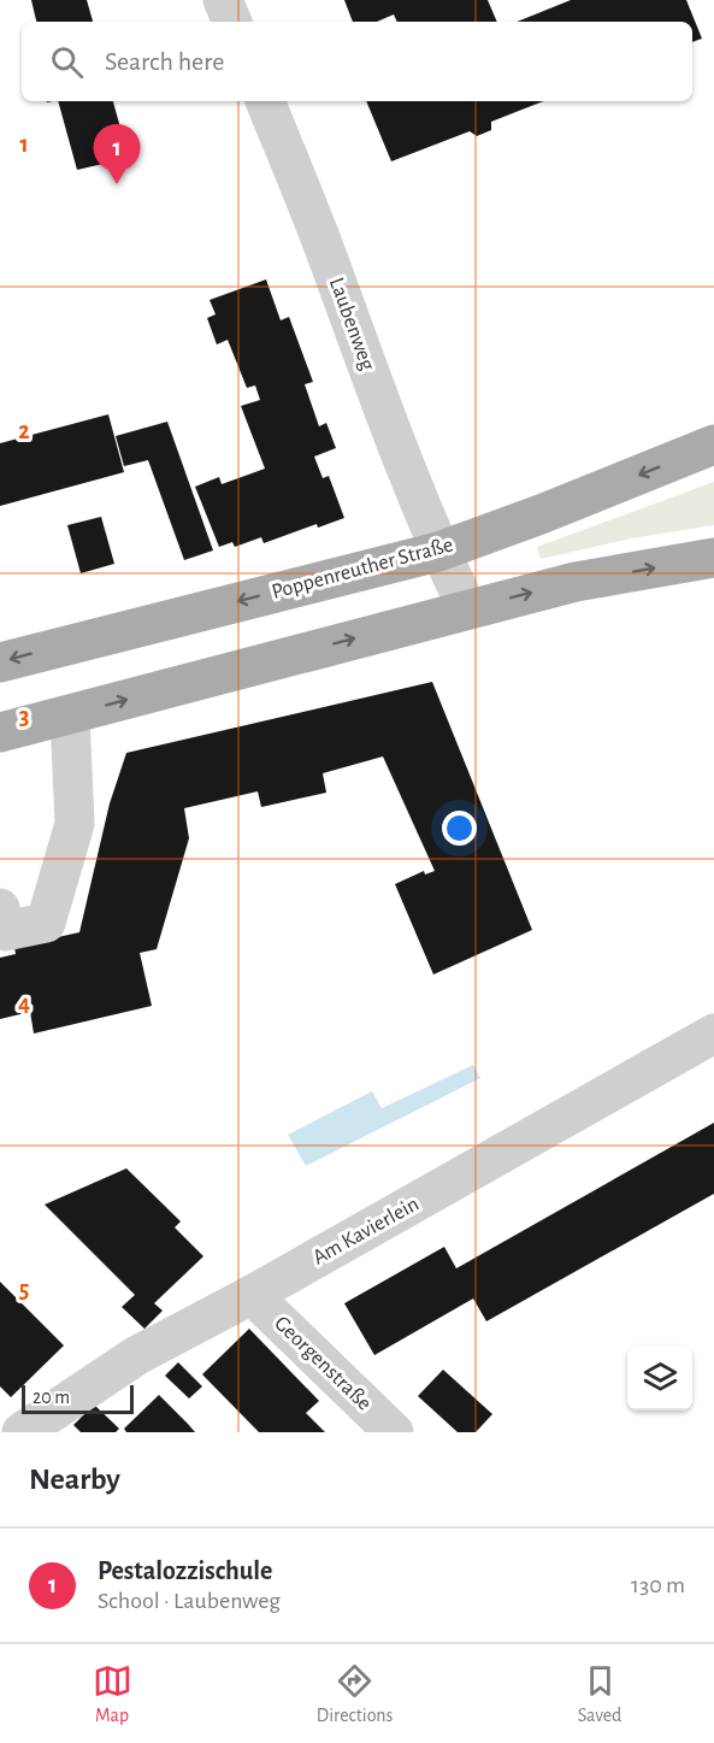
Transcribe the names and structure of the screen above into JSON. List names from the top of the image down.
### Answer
{
  "streets": {
    "main road": ["Poppenreuther Straße"],
    "street": ["Laubenweg", "Am Kavierlein", "Georgenstraße"]
  },
  "crossings": [
    ["Laubenweg", "Poppenreuther Straße"],
    ["Am Kavierlein", "Georgenstraße"]
  ],
  "scale_bar": "20 m",
  "page": {
    "search": "Search here",
    "pins": "1",
    "scale": "20 m",
    "heading": "Nearby",
    "list": [
      {
        "mark": "1",
        "name": "Pestalozzischule",
        "note": "School · Laubenweg",
        "value": "130 m"
      }
    ],
    "nav": ["Map", "Directions", "Saved"]
  },
  "grid": {
    "rows": [
      "1",
      "2",
      "3",
      "4",
      "5"
    ]
  }
}
